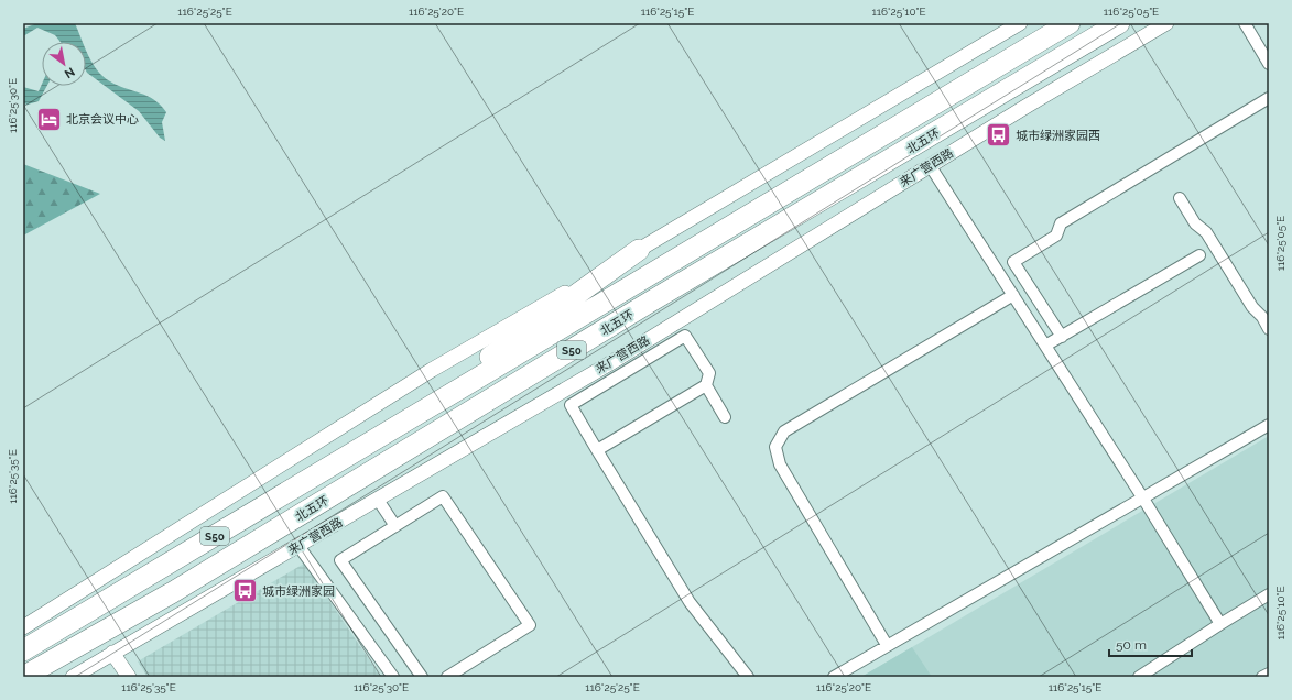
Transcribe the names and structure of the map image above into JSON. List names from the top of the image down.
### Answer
{
  "streets": {
    "highway": ["北五环", "S50"],
    "street": ["来广营西路"]
  },
  "places": {
    "hotel": ["北京会议中心"],
    "bus stop": ["城市绿洲家园西", "城市绿洲家园"]
  },
  "scale_bar": "50 m",
  "north": "bottom right",
  "coordinates": [
    "116°25'25\"E",
    "116°25'20\"E",
    "116°25'15\"E",
    "116°25'10\"E",
    "116°25'05\"E",
    "116°25'30\"E",
    "116°25'35\"E"
  ]
}
